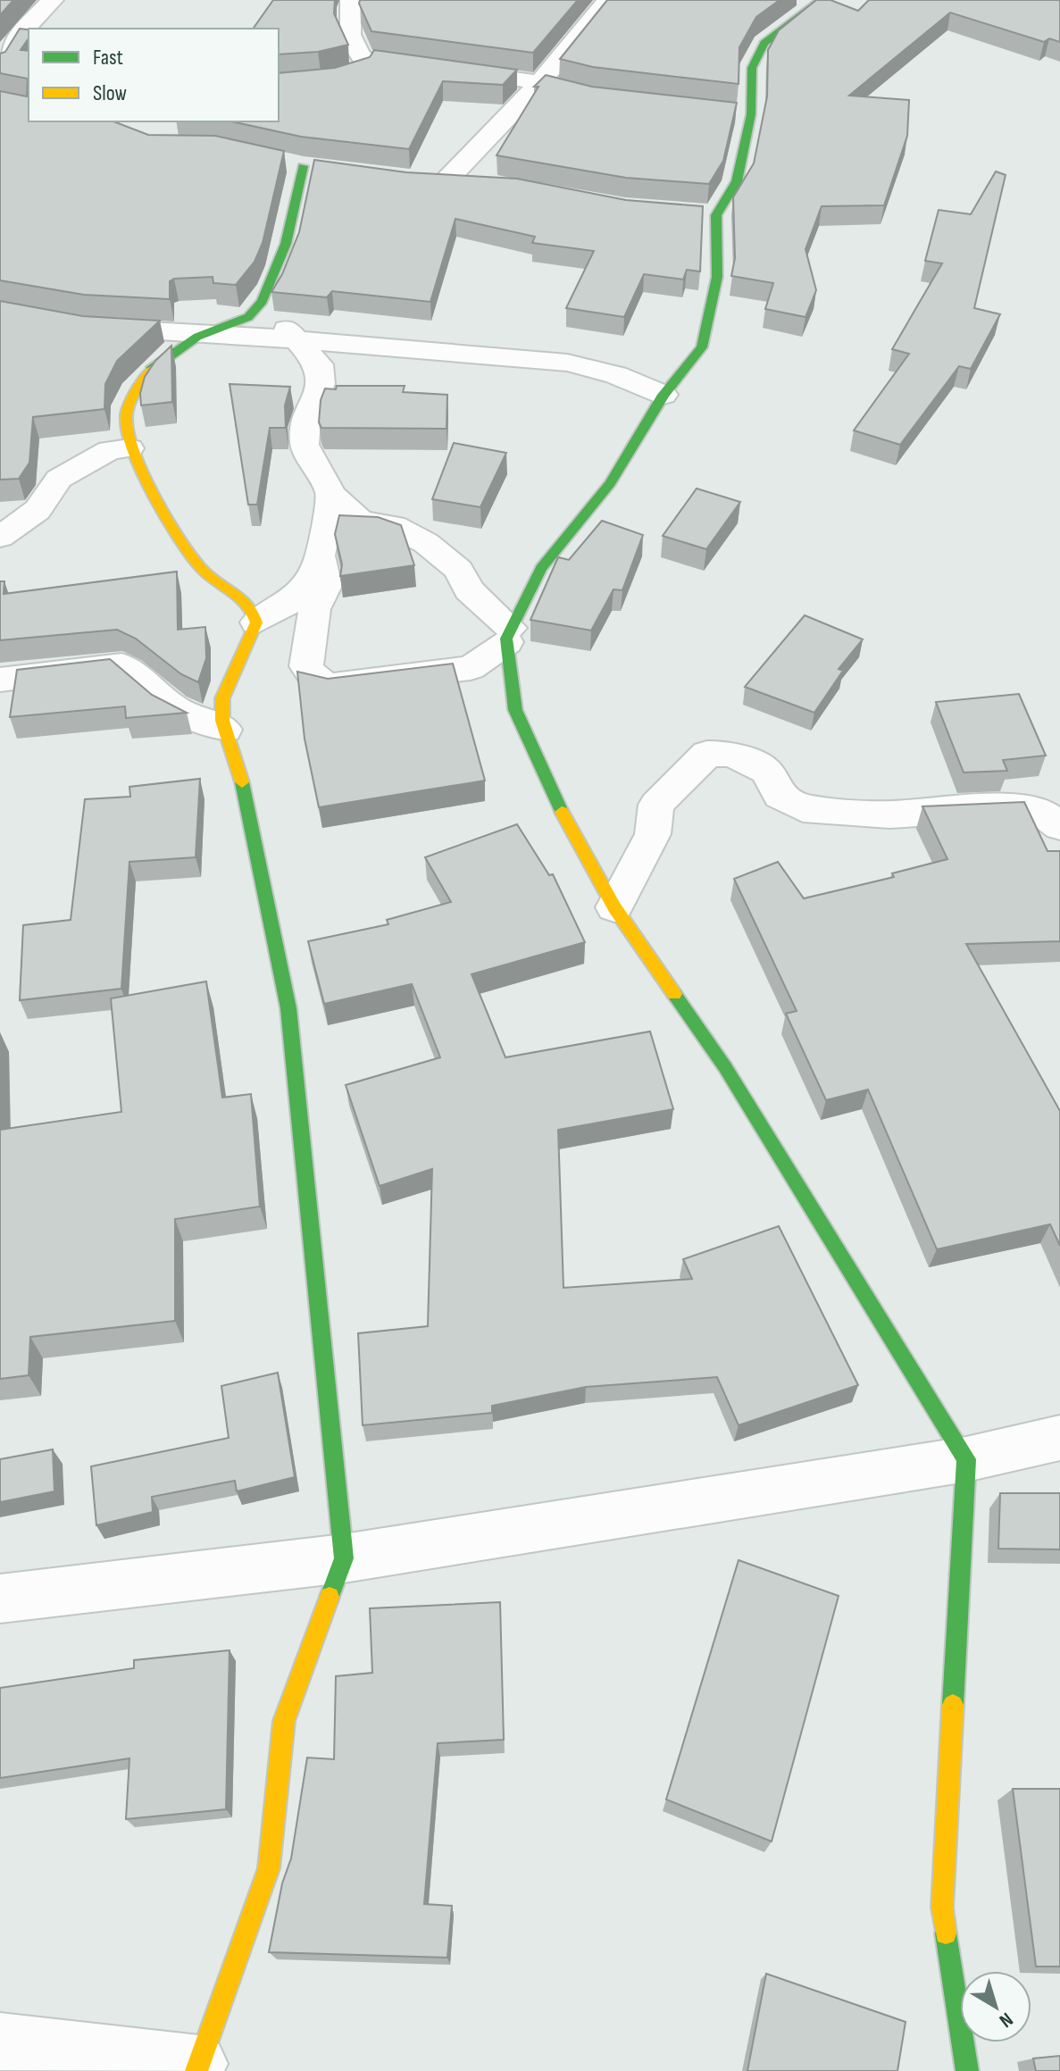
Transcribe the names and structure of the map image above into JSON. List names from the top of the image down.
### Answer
{
  "legend": ["Fast", "Slow"],
  "north": "bottom right"
}
